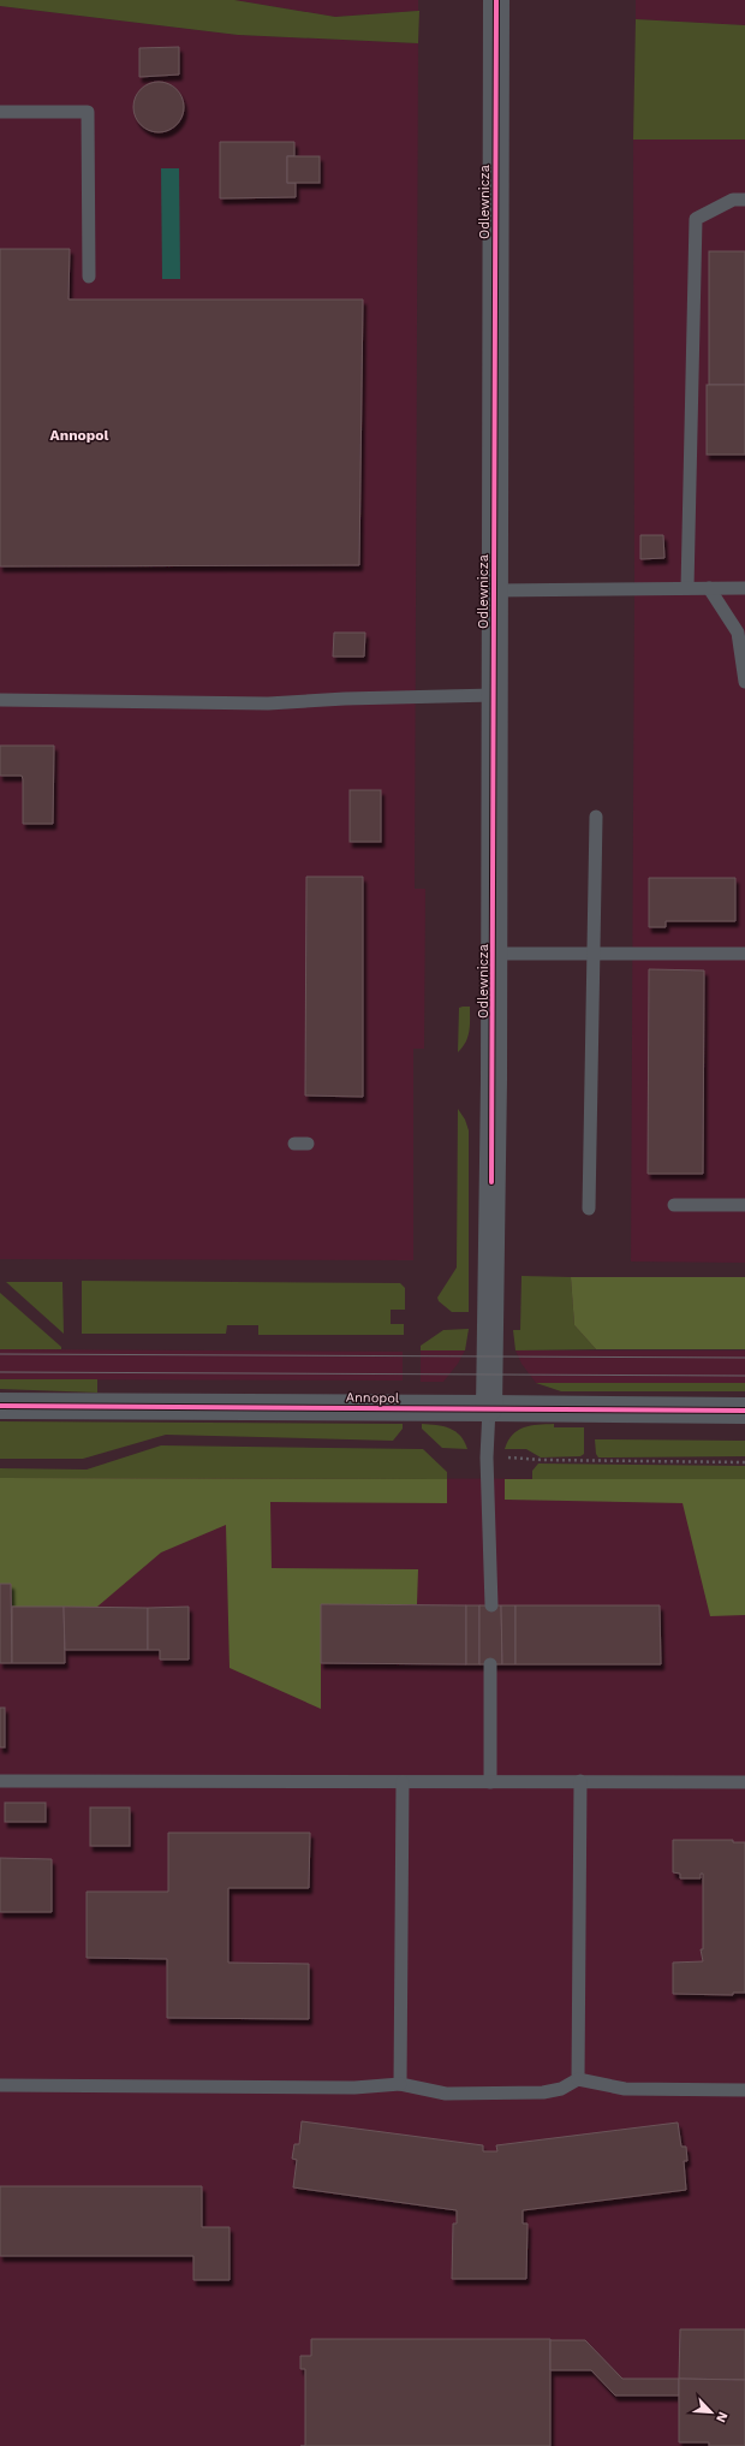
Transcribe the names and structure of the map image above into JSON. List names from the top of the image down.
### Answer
{
  "streets": {
    "street": ["Odlewnicza", "Annopol"]
  },
  "crossings": [
    ["Odlewnicza", "Annopol"]
  ],
  "districts": ["Annopol"],
  "north": "bottom right"
}
